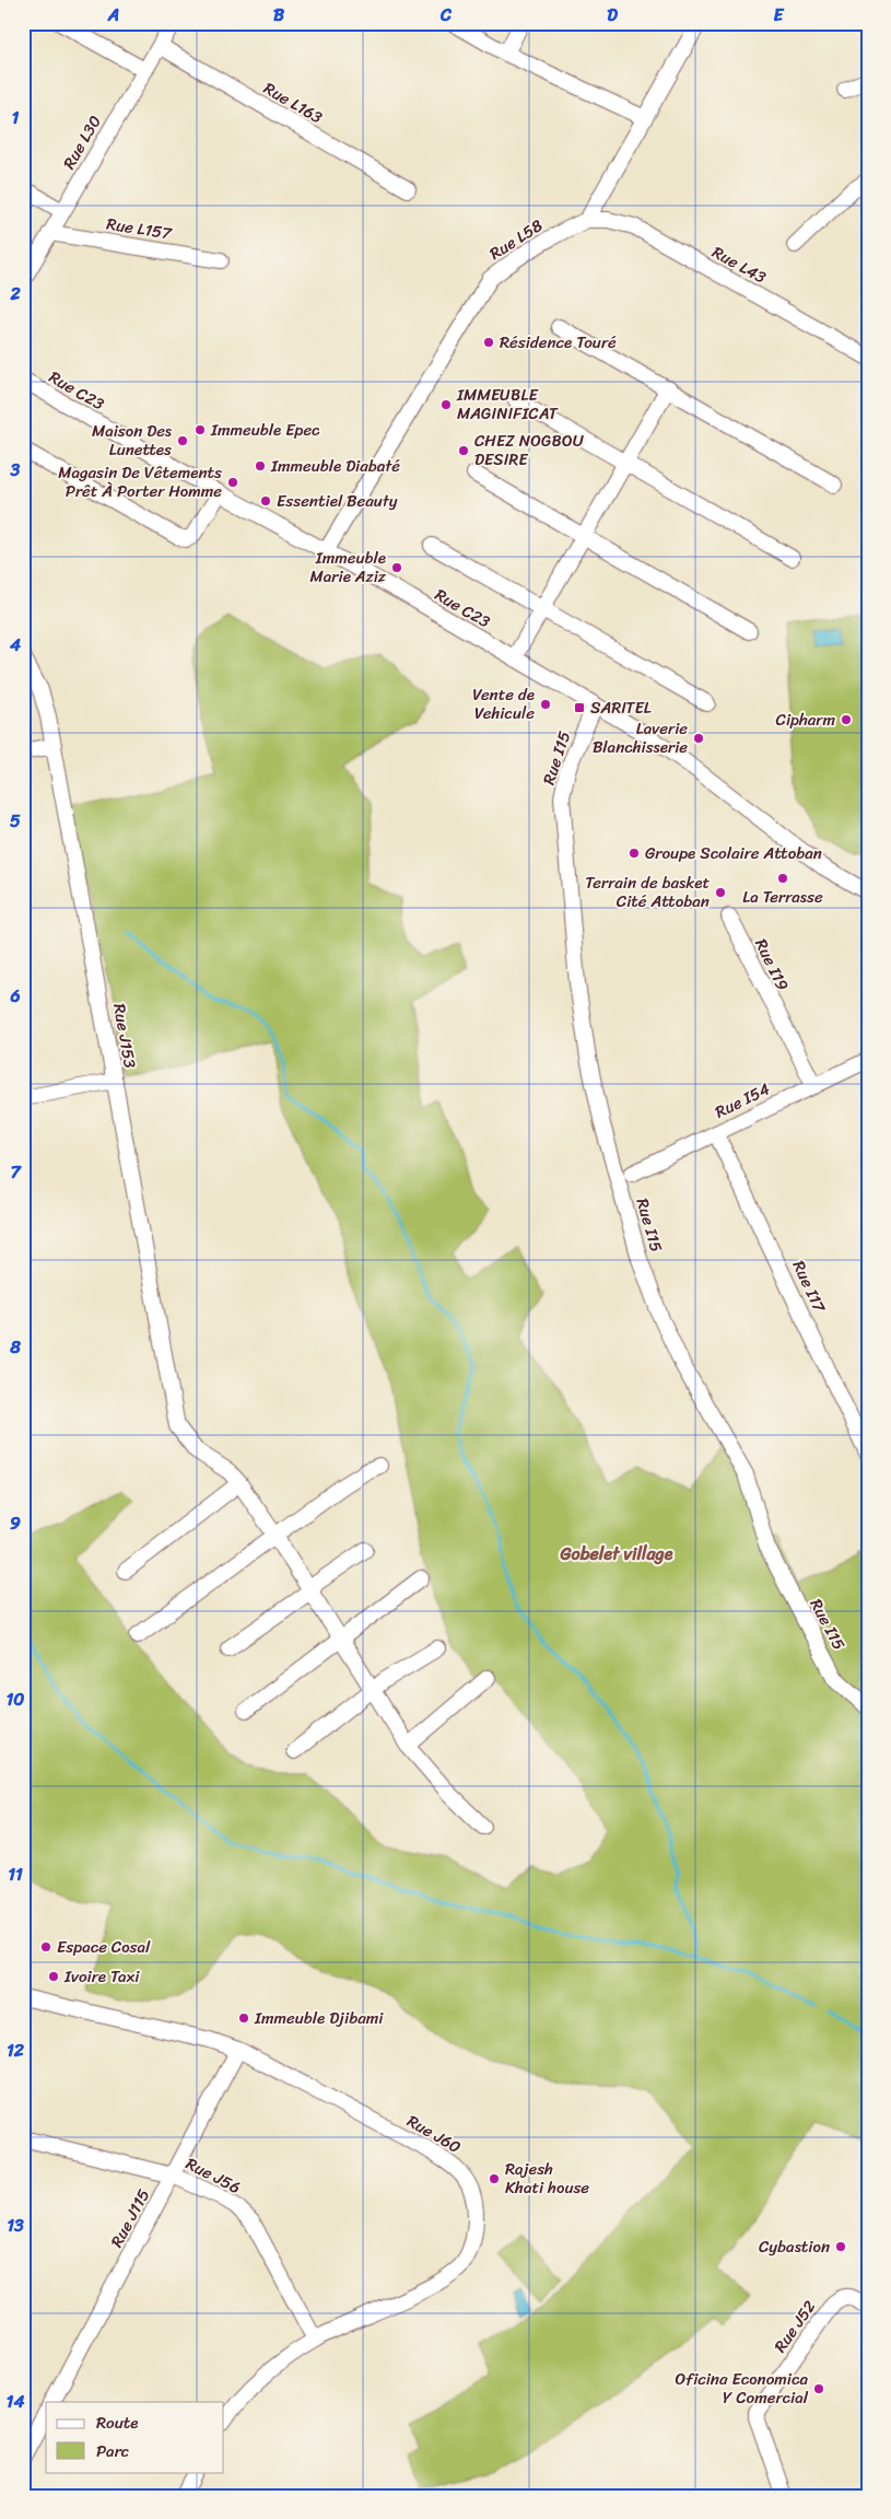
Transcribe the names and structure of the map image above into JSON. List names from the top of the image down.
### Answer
{
  "streets": {
    "street": [
      "Rue L163",
      "Rue L30",
      "Rue L157",
      "Rue L58",
      "Rue L43",
      "Rue C23",
      "Rue I15",
      "Rue I19",
      "Rue J153",
      "Rue I54",
      "Rue I17",
      "Rue J60",
      "Rue J56",
      "Rue J115",
      "Rue J52"
    ]
  },
  "crossings": [
    ["Rue L163", "Rue L30"],
    ["Rue L30", "Rue L157"],
    ["Rue L58", "Rue L43"],
    ["Rue L58", "Rue C23"],
    ["Rue C23", "Rue I15"],
    ["Rue I19", "Rue I54"],
    ["Rue I54", "Rue I17"],
    ["Rue J60", "Rue J56"],
    ["Rue J60", "Rue J115"],
    ["Rue J56", "Rue J115"]
  ],
  "districts": ["Gobelet village"],
  "places": {
    "other": [
      "Résidence Touré",
      "IMMEUBLE MAGINIFICAT",
      "Immeuble Epec",
      "Maison Des Lunettes",
      "CHEZ NOGBOU DESIRE",
      "Immeuble Diabaté",
      "Magasin De Vêtements Prêt À Porter Homme",
      "Essentiel Beauty",
      "Immeuble Marie Aziz",
      "Vente de Vehicule",
      "Cipharm",
      "Laverie Blanchisserie",
      "Groupe Scolaire Attoban",
      "La Terrasse",
      "Terrain de basket Cité Attoban",
      "Espace Cosal",
      "Ivoire Taxi",
      "Immeuble Djibami",
      "Rajesh Khati house",
      "Cybastion",
      "Oficina Economica Y Comercial"
    ],
    "transit": ["SARITEL"]
  },
  "legend": ["Route", "Parc"],
  "grid": {
    "columns": [
      "A",
      "B",
      "C",
      "D",
      "E"
    ],
    "rows": [
      "1",
      "2",
      "3",
      "4",
      "5",
      "6",
      "7",
      "8",
      "9",
      "10",
      "11",
      "12",
      "13",
      "14"
    ]
  }
}
